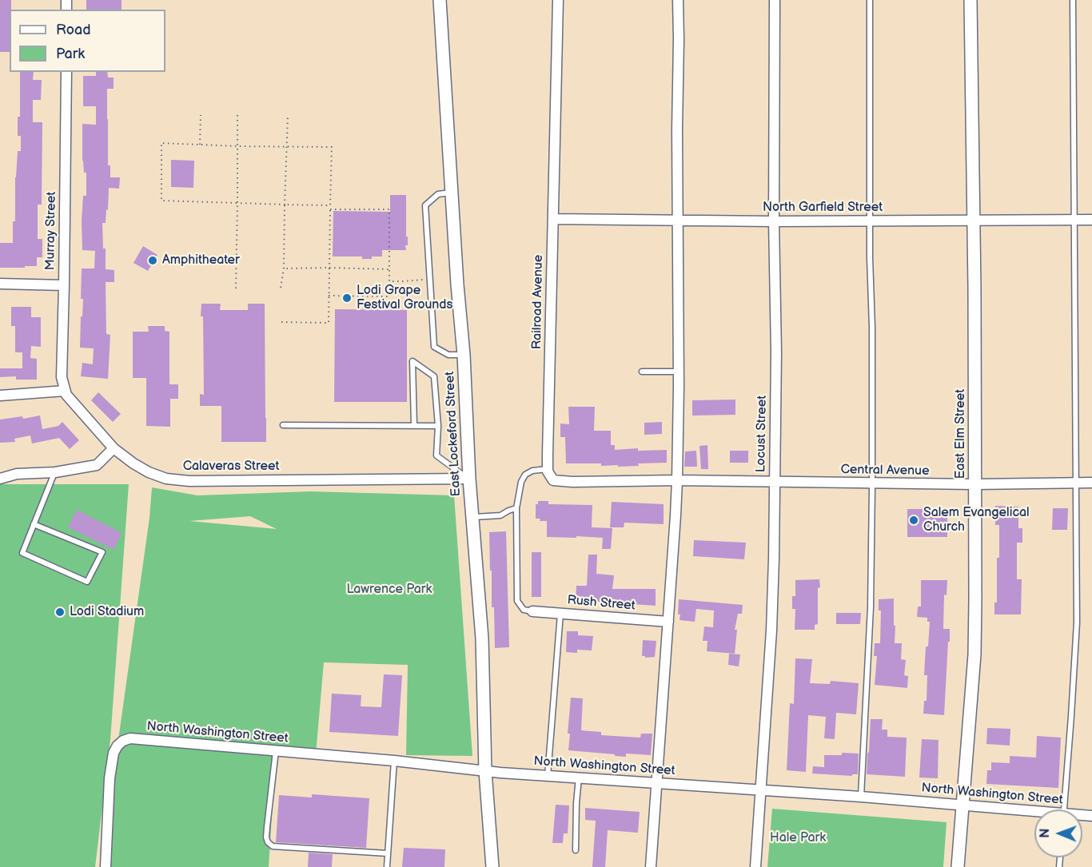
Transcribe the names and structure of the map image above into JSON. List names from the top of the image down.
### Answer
{
  "streets": {
    "street": [
      "North Garfield Street",
      "Murray Street",
      "Railroad Avenue",
      "East Lockeford Street",
      "Locust Street",
      "East Elm Street",
      "Calaveras Street",
      "Central Avenue",
      "Rush Street",
      "North Washington Street"
    ]
  },
  "crossings": [
    ["North Garfield Street", "Railroad Avenue"],
    ["North Garfield Street", "Locust Street"],
    ["North Garfield Street", "East Elm Street"],
    ["Murray Street", "Calaveras Street"],
    ["East Lockeford Street", "Calaveras Street"],
    ["East Lockeford Street", "North Washington Street"],
    ["Locust Street", "Central Avenue"],
    ["Locust Street", "North Washington Street"],
    ["East Elm Street", "Central Avenue"],
    ["East Elm Street", "North Washington Street"]
  ],
  "parks": ["Lawrence Park", "Hale Park"],
  "places": [
    "Amphitheater",
    "Lodi Grape Festival Grounds",
    "Salem Evangelical Church",
    "Lodi Stadium"
  ],
  "legend": ["Road", "Park"],
  "north": "left"
}
